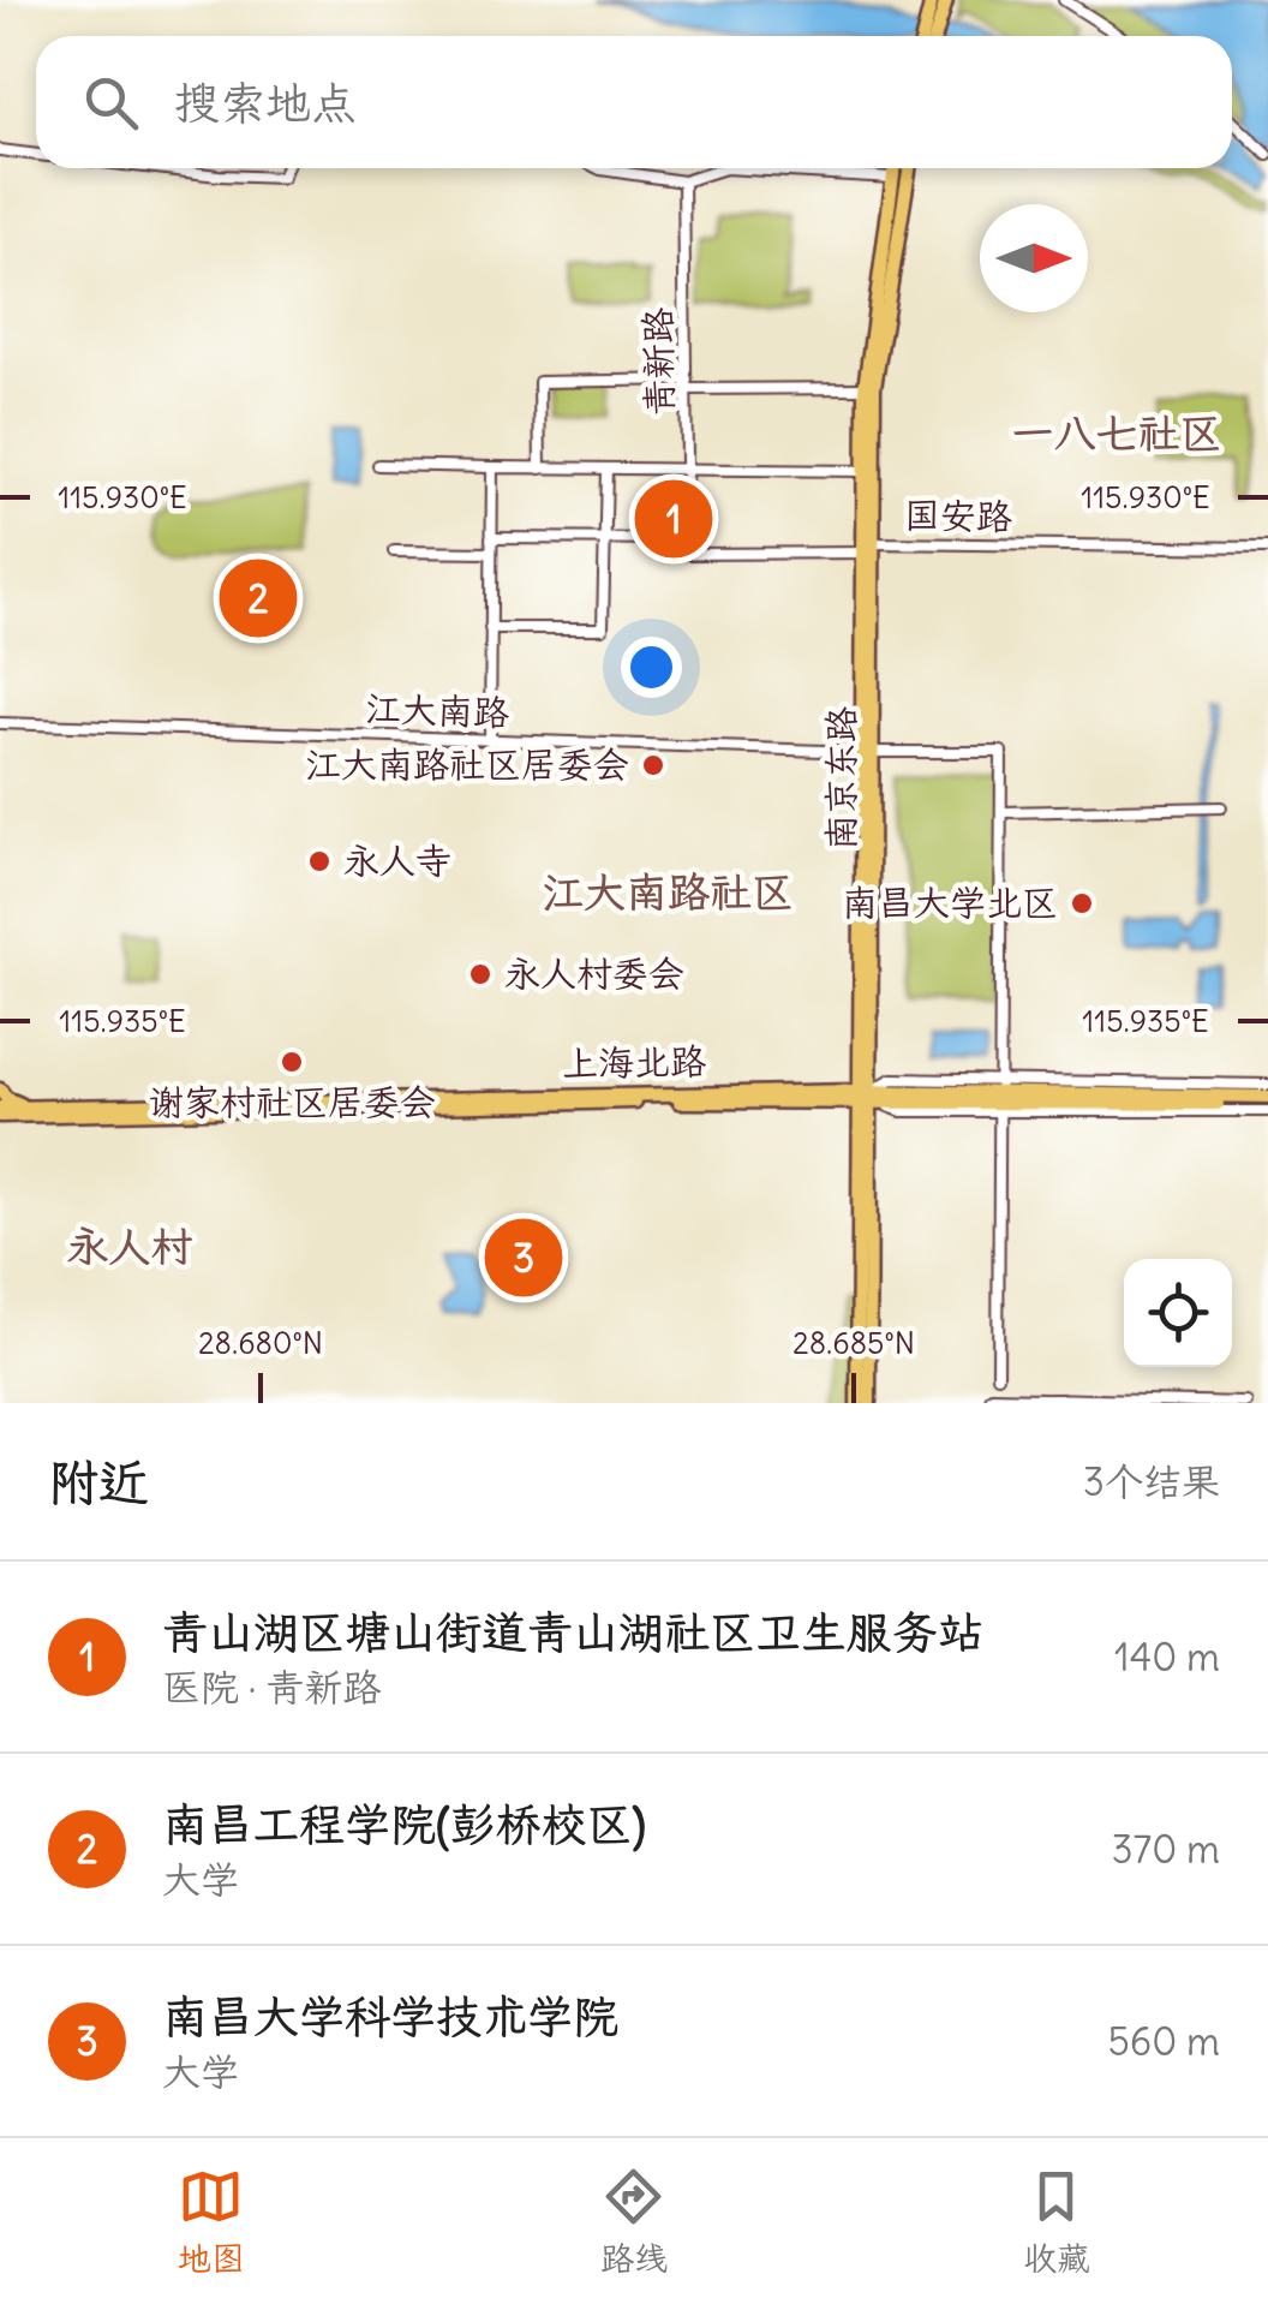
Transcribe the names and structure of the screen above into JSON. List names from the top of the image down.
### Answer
{
  "streets": {
    "main road": ["南京东路", "上海北路"],
    "street": ["青新路", "国安路", "江大南路"]
  },
  "crossings": [
    ["青新路", "国安路"],
    ["国安路", "南京东路"],
    ["江大南路", "南京东路"],
    ["南京东路", "上海北路"]
  ],
  "districts": ["一八七社区", "江大南路社区", "永人村"],
  "places": [
    "江大南路社区居委会",
    "永人寺",
    "南昌大学北区",
    "永人村委会",
    "谢家村社区居委会"
  ],
  "north": "right",
  "page": {
    "search": "搜索地点",
    "pins": ["1", "2", "3"],
    "heading": ["附近", "3个结果"],
    "list": [
      {
        "mark": "1",
        "name": "青山湖区塘山街道青山湖社区卫生服务站",
        "note": "医院 · 青新路",
        "value": "140 m"
      },
      {
        "mark": "2",
        "name": "南昌工程学院(彭桥校区)",
        "note": "大学",
        "value": "370 m"
      },
      {
        "mark": "3",
        "name": "南昌大学科学技术学院",
        "note": "大学",
        "value": "560 m"
      }
    ],
    "nav": ["地图", "路线", "收藏"]
  },
  "coordinates": [
    "115.930°E",
    "115.935°E",
    "28.680°N",
    "28.685°N"
  ]
}
